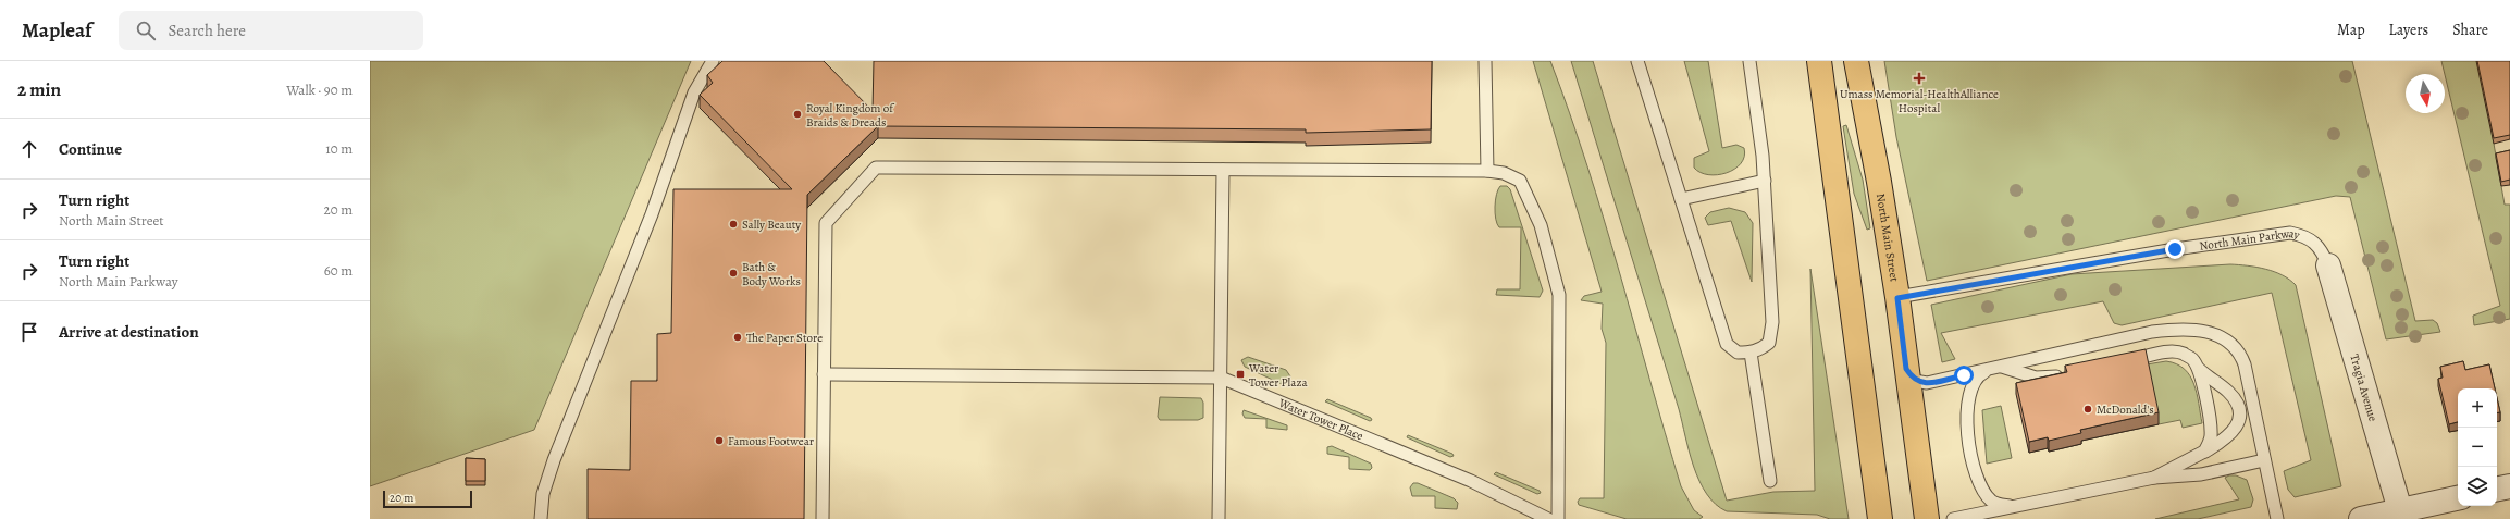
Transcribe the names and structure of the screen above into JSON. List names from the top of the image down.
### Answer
{
  "streets": {
    "main road": ["North Main Street"],
    "street": ["Tragia Avenue"],
    "lane": ["North Main Parkway", "Water Tower Place"]
  },
  "crossings": [
    ["North Main Street", "North Main Parkway"],
    ["North Main Parkway", "Tragia Avenue"]
  ],
  "places": {
    "health": ["Umass Memorial-HealthAlliance Hospital"],
    "other": [
      "Royal Kingdom of Braids & Dreads",
      "Sally Beauty",
      "Bath & Body Works",
      "The Paper Store",
      "McDonald's",
      "Famous Footwear"
    ],
    "transit": ["Water Tower Plaza"]
  },
  "scale_bar": "20 m",
  "north": "bottom",
  "page": {
    "header": "Mapleaf",
    "search": "Search here",
    "nav": ["Map", "Layers", "Share"],
    "heading": ["2 min", "Walk · 90 m"],
    "list": [
      ["Continue", "10 m"],
      ["Turn right", "North Main Street", "20 m"],
      ["Turn right", "North Main Parkway", "60 m"],
      "Arrive at destination"
    ],
    "map_buttons": ["+", "−"],
    "scale": "20 m"
  }
}
